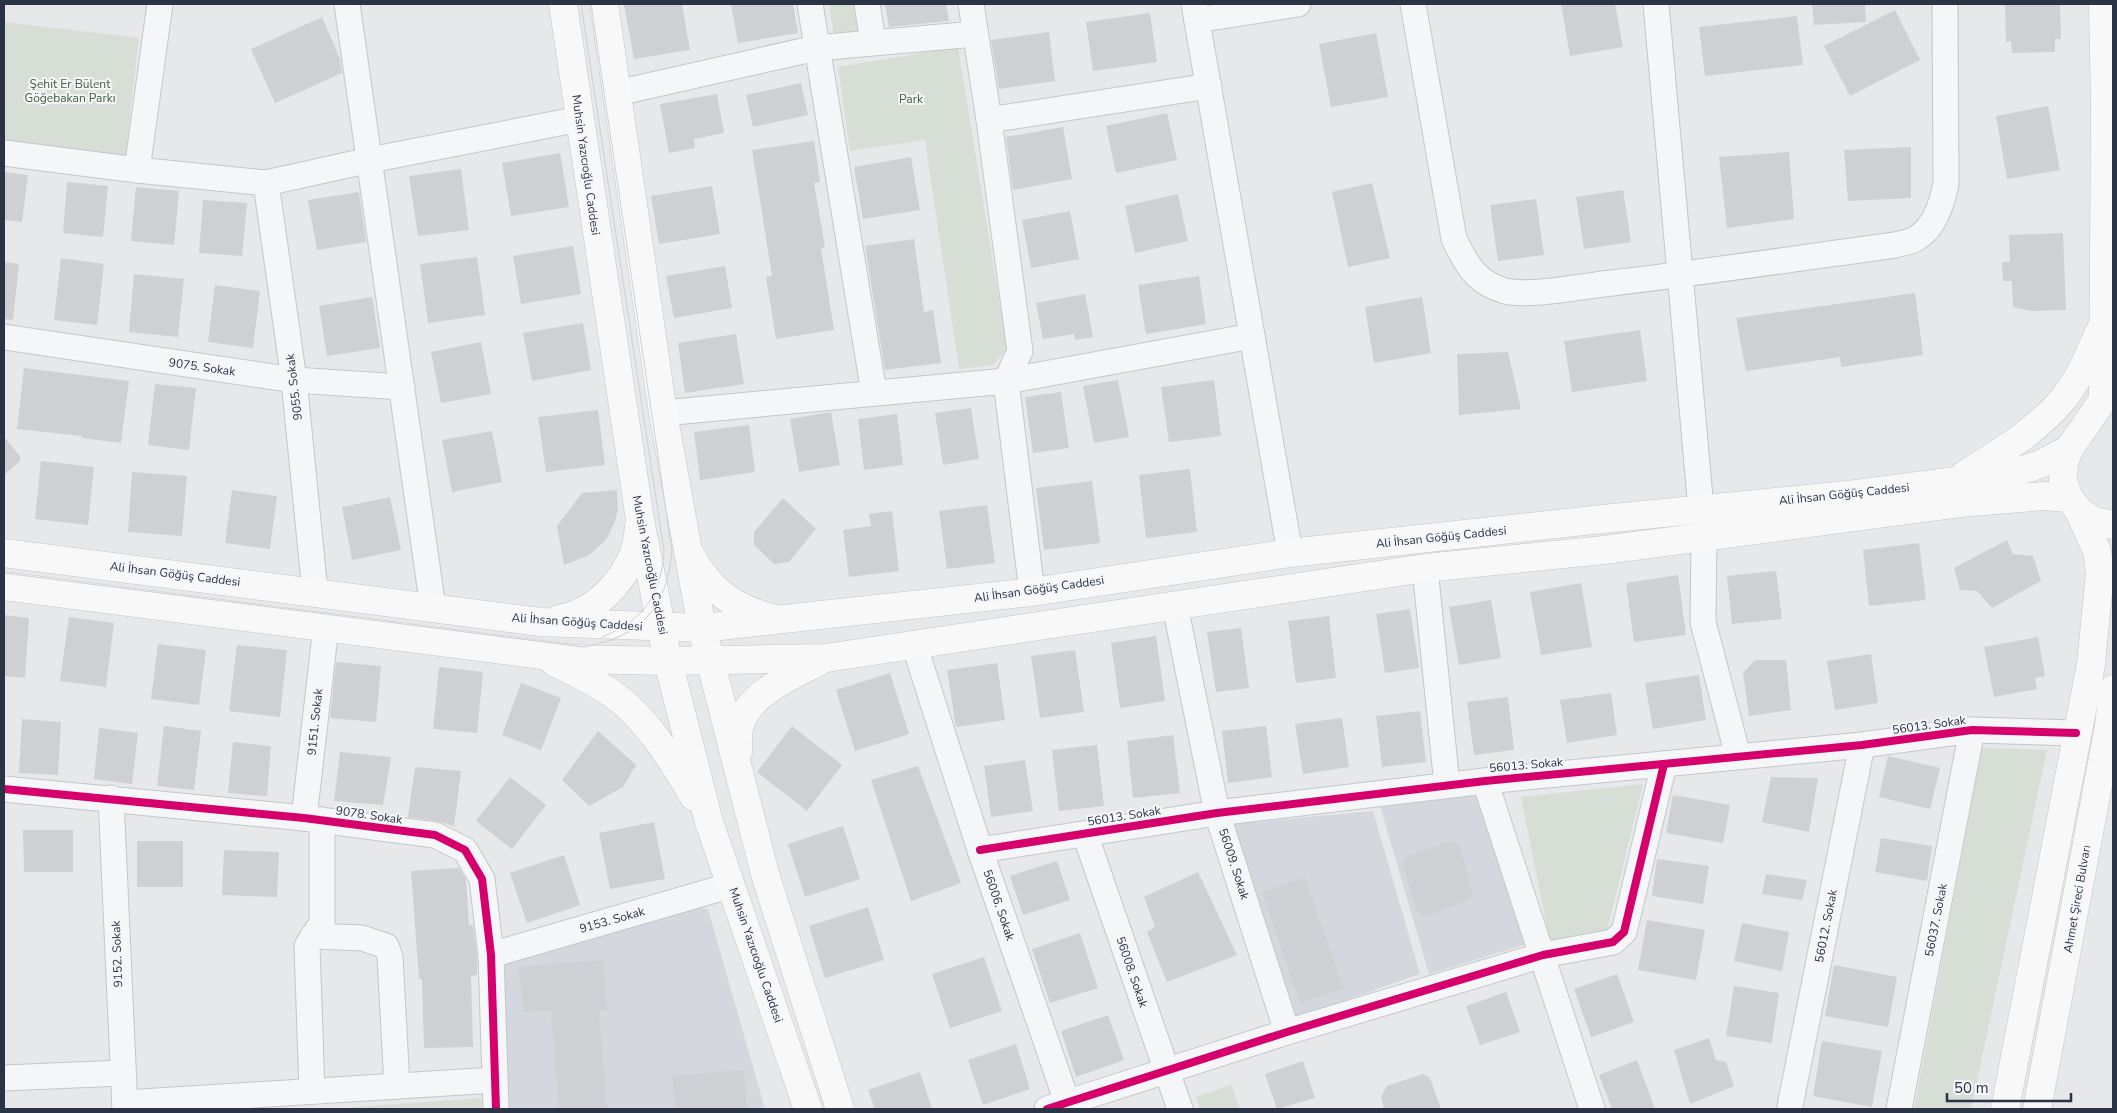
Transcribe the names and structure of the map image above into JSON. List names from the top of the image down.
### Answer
{
  "streets": {
    "main road": ["Muhsin Yazıcıoğlu Caddesi", "Ali İhsan Göğüş Caddesi", "Ahmet Şireci Bulvarı"],
    "street": [
      "9075. Sokak",
      "9055. Sokak",
      "9151. Sokak",
      "56013. Sokak",
      "9078. Sokak",
      "56009. Sokak",
      "56006. Sokak",
      "9153. Sokak",
      "56037. Sokak",
      "56012. Sokak",
      "9152. Sokak",
      "56008. Sokak"
    ]
  },
  "crossings": [
    ["Muhsin Yazıcıoğlu Caddesi", "Ali İhsan Göğüş Caddesi"],
    ["Muhsin Yazıcıoğlu Caddesi", "9153. Sokak"],
    ["9075. Sokak", "9055. Sokak"],
    ["9055. Sokak", "Ali İhsan Göğüş Caddesi"],
    ["Ali İhsan Göğüş Caddesi", "9151. Sokak"],
    ["Ali İhsan Göğüş Caddesi", "56009. Sokak"],
    ["Ali İhsan Göğüş Caddesi", "56006. Sokak"],
    ["9151. Sokak", "9078. Sokak"],
    ["56013. Sokak", "56009. Sokak"],
    ["56013. Sokak", "56006. Sokak"],
    ["56013. Sokak", "56037. Sokak"],
    ["56013. Sokak", "56012. Sokak"],
    ["56013. Sokak", "56008. Sokak"],
    ["9078. Sokak", "9153. Sokak"],
    ["9078. Sokak", "9152. Sokak"]
  ],
  "parks": ["Şehit Er Bülent Göğebakan Parkı", "Park"],
  "scale_bar": "50 m"
}
